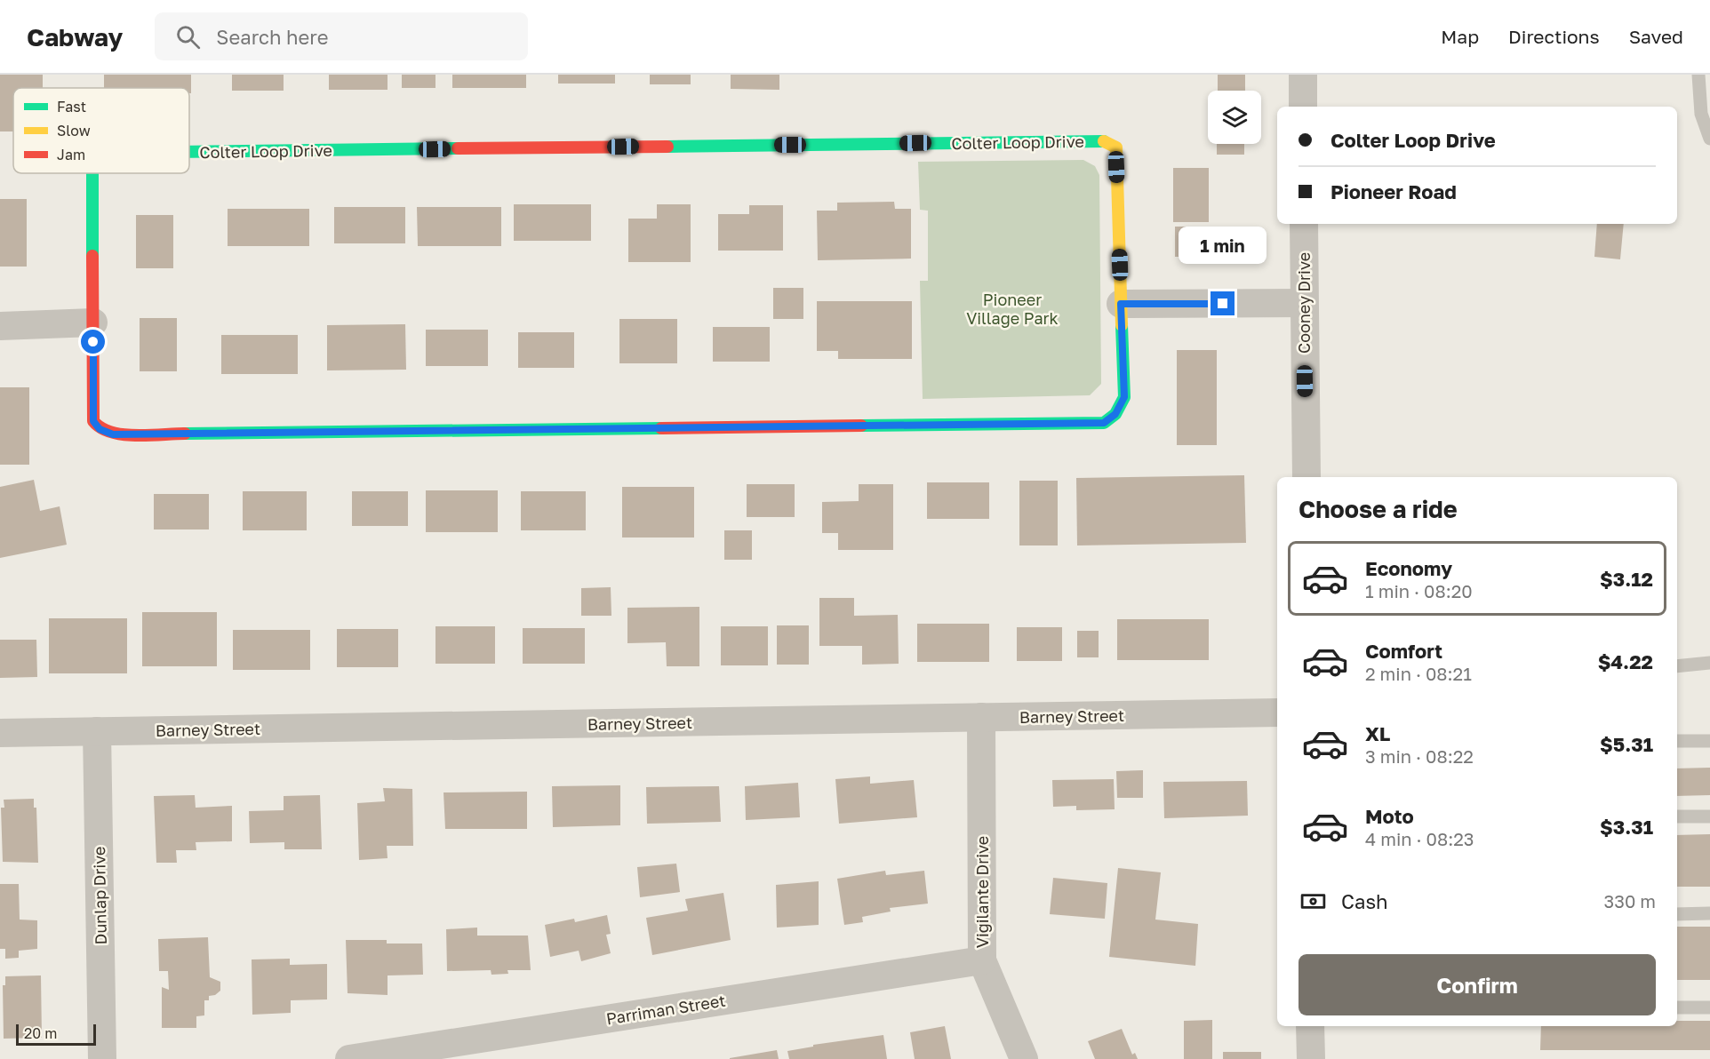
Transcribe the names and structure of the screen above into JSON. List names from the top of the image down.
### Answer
{
  "streets": {
    "street": [
      "Colter Loop Drive",
      "Cooney Drive",
      "Barney Street",
      "Vigilante Drive",
      "Dunlap Drive",
      "Parriman Street"
    ]
  },
  "crossings": [
    ["Barney Street", "Vigilante Drive"],
    ["Barney Street", "Dunlap Drive"],
    ["Vigilante Drive", "Parriman Street"]
  ],
  "parks": ["Pioneer Village Park"],
  "legend": ["Fast", "Slow", "Jam"],
  "scale_bar": "20 m",
  "page": {
    "header": "Cabway",
    "search": "Search here",
    "nav": ["Map", "Directions", "Saved"],
    "banner": ["Colter Loop Drive", "Pioneer Road"],
    "bubble": "1 min",
    "heading": "Choose a ride",
    "list": [
      {
        "name": "Economy",
        "note": "1 min · 08:20",
        "value": "$3.12"
      },
      {
        "name": "Comfort",
        "note": "2 min · 08:21",
        "value": "$4.22"
      },
      {
        "name": "XL",
        "note": "3 min · 08:22",
        "value": "$5.31"
      },
      {
        "name": "Moto",
        "note": "4 min · 08:23",
        "value": "$3.31"
      }
    ],
    "pay": ["Cash", "330 m"],
    "buttons": "Confirm",
    "scale": "20 m"
  }
}
